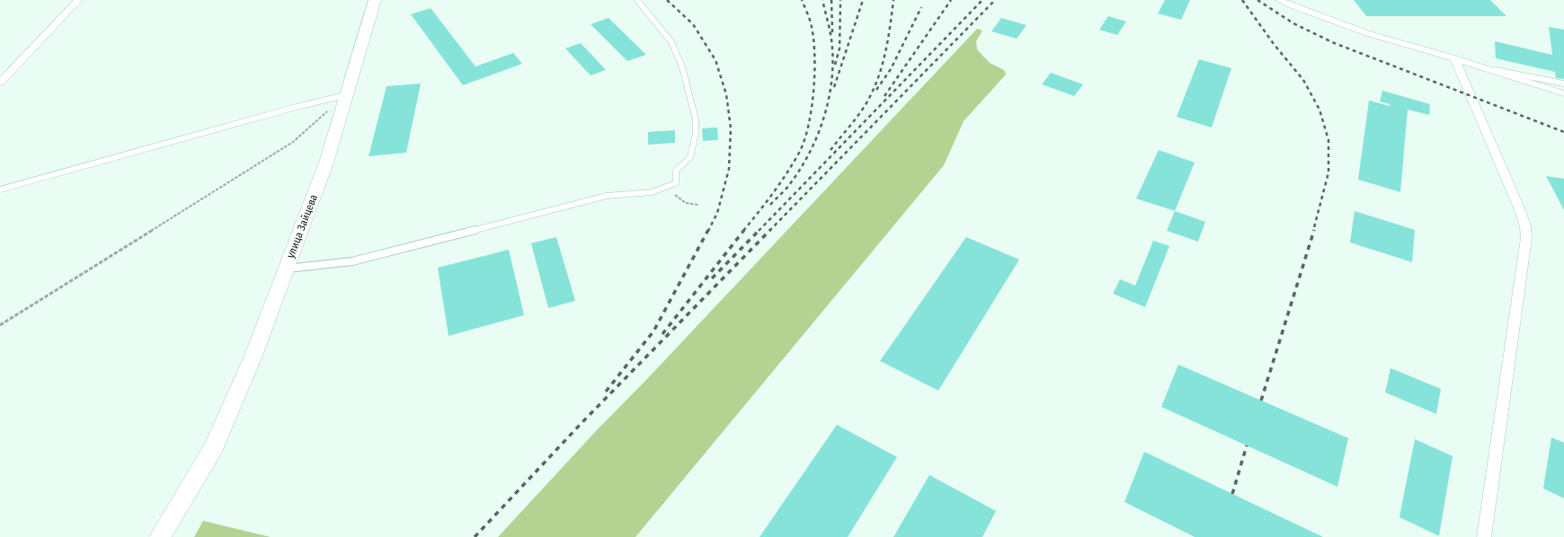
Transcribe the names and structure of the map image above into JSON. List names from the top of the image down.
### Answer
{
  "streets": {
    "street": ["улица Зайцева"]
  }
}
